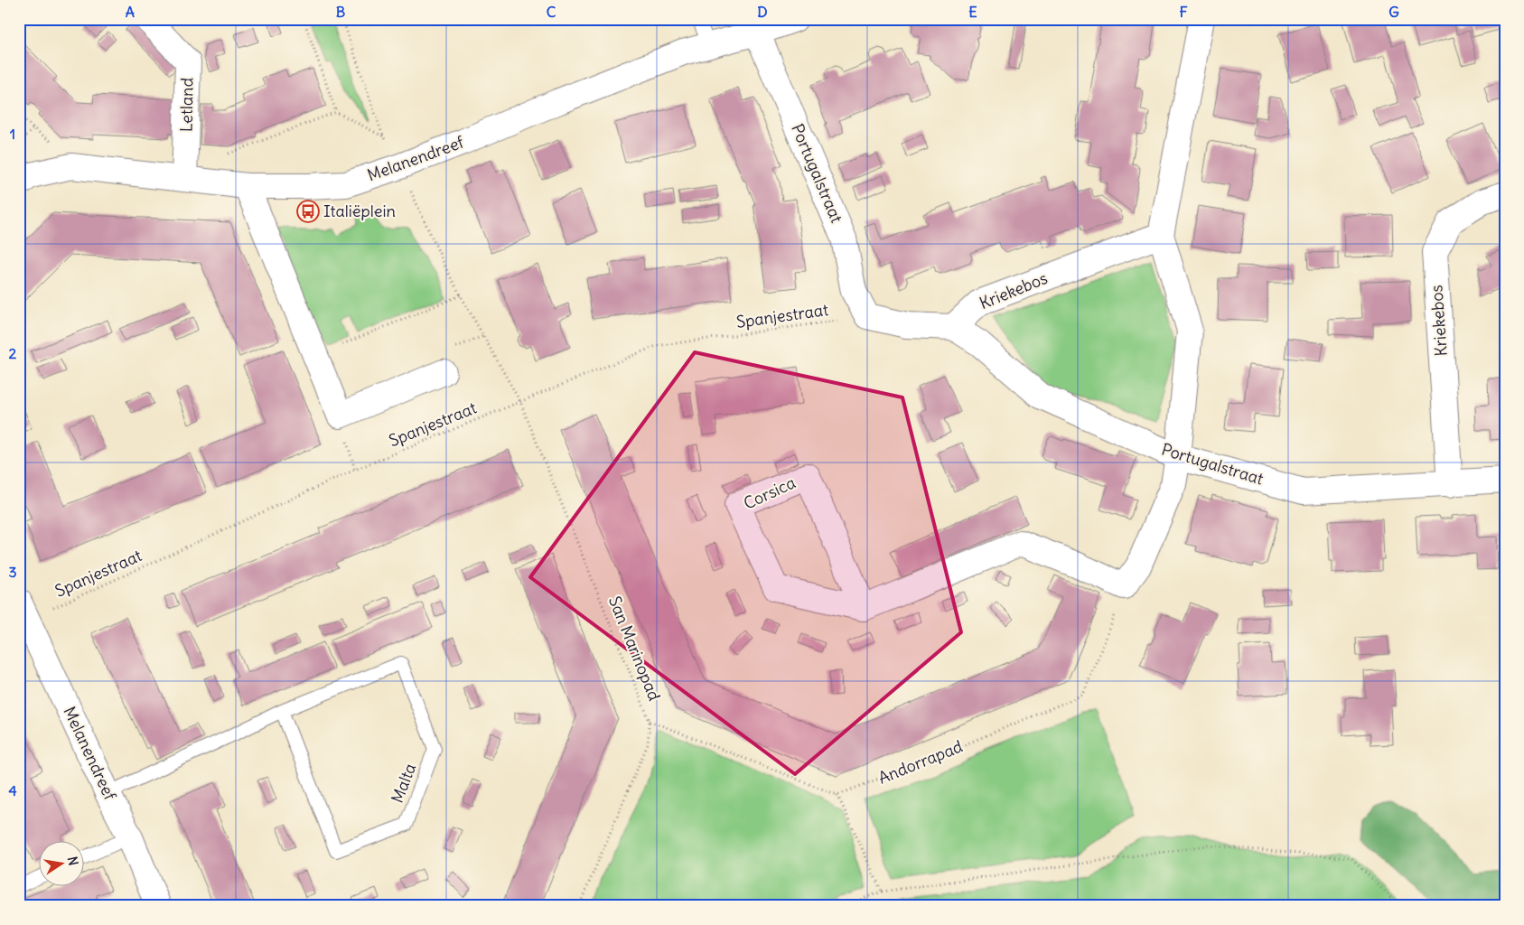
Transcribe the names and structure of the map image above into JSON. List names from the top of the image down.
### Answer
{
  "streets": {
    "street": [
      "Letland",
      "Melanendreef",
      "Portugalstraat",
      "Kriekebos",
      "Corsica"
    ],
    "lane": ["Malta"],
    "path": ["Spanjestraat", "San Marinopad", "Andorrapad"]
  },
  "crossings": [
    ["Letland", "Melanendreef"],
    ["Melanendreef", "Portugalstraat"],
    ["Melanendreef", "Spanjestraat"],
    ["Melanendreef", "Malta"],
    ["Portugalstraat", "Kriekebos"],
    ["Portugalstraat", "Spanjestraat"],
    ["Spanjestraat", "San Marinopad"]
  ],
  "places": {
    "bus stop": ["Italiëplein"]
  },
  "north": "right",
  "grid": {
    "columns": [
      "A",
      "B",
      "C",
      "D",
      "E",
      "F",
      "G"
    ],
    "rows": [
      "1",
      "2",
      "3",
      "4"
    ]
  }
}
